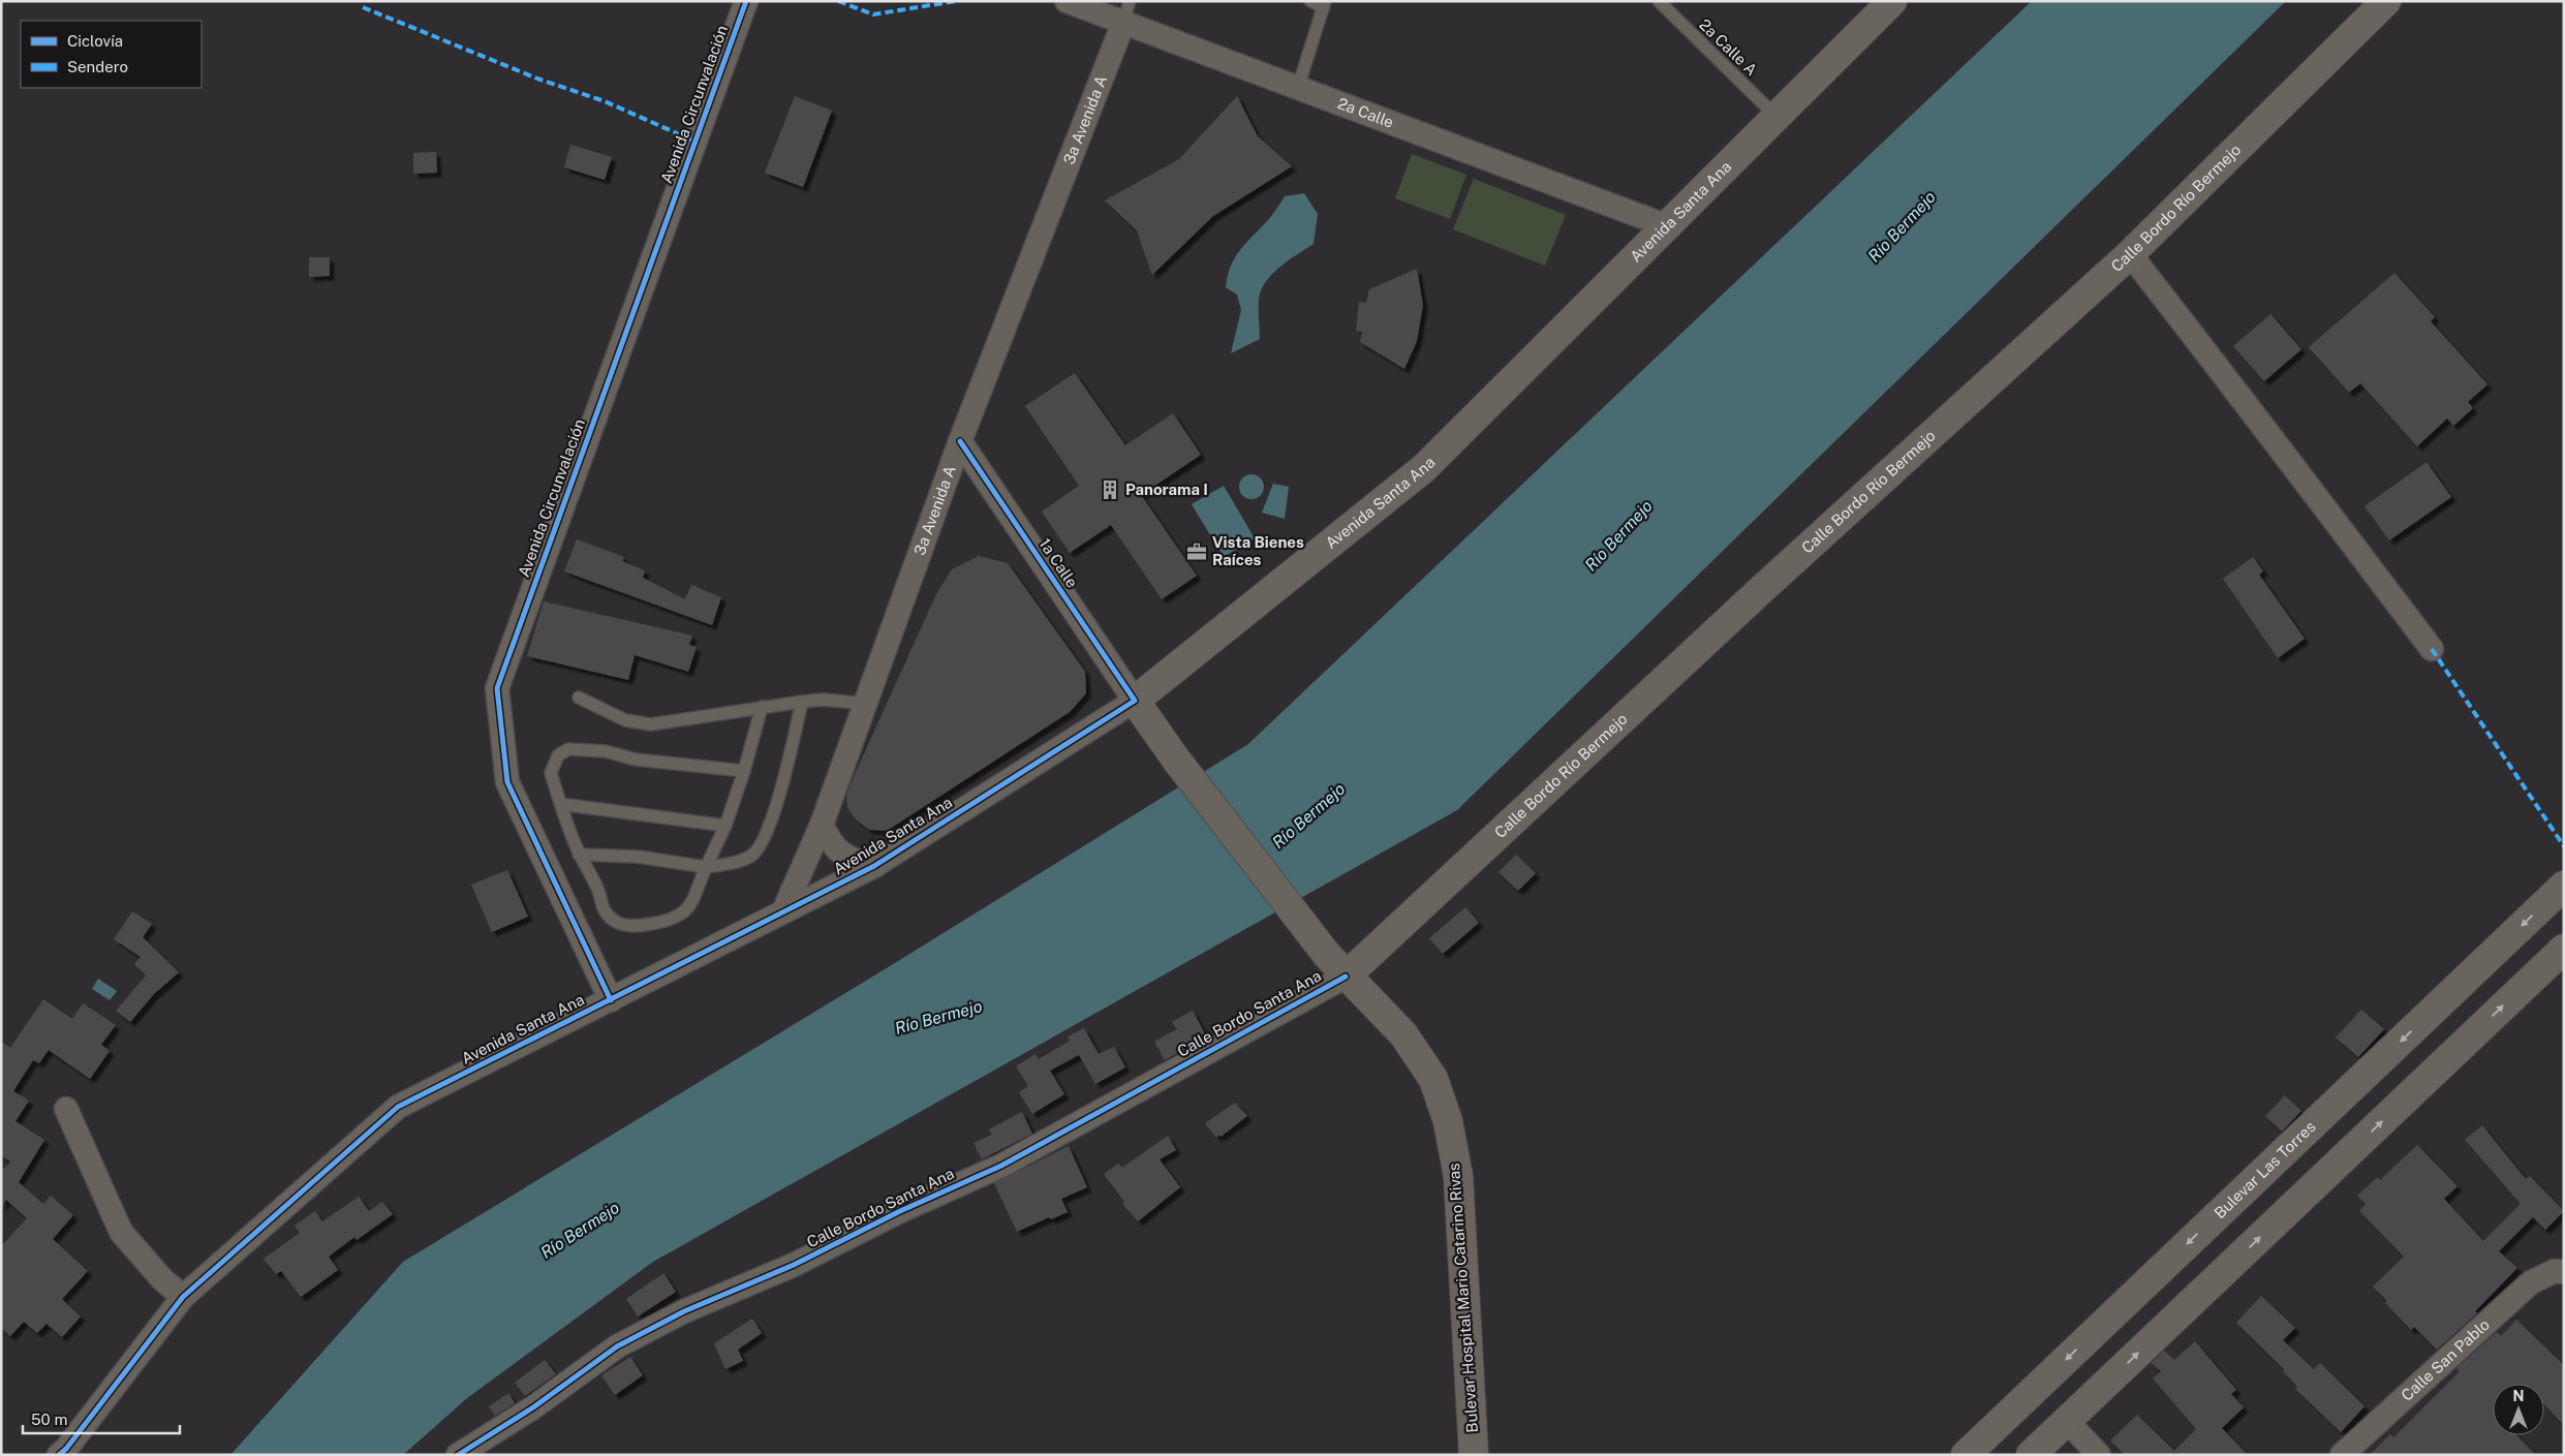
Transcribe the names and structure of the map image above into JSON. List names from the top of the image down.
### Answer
{
  "streets": {
    "main road": [
      "Calle Bordo Río Bermejo",
      "Avenida Santa Ana",
      "1a Calle",
      "Bulevar Las Torres",
      "Bulevar Hospital Mario Catarino Rivas"
    ],
    "street": [
      "Avenida Circunvalación",
      "2a Calle",
      "3a Avenida A",
      "Calle Bordo Santa Ana",
      "Calle San Pablo"
    ],
    "lane": ["2a Calle A"]
  },
  "crossings": [
    ["2a Calle A", "Avenida Santa Ana"],
    ["Avenida Circunvalación", "Avenida Santa Ana"],
    ["2a Calle", "3a Avenida A"],
    ["2a Calle", "Avenida Santa Ana"],
    ["3a Avenida A", "Avenida Santa Ana"],
    ["3a Avenida A", "1a Calle"],
    ["Calle Bordo Río Bermejo", "Calle Bordo Santa Ana"],
    ["Calle Bordo Río Bermejo", "Bulevar Hospital Mario Catarino Rivas"],
    ["Avenida Santa Ana", "1a Calle"],
    ["1a Calle", "Bulevar Hospital Mario Catarino Rivas"],
    ["Calle Bordo Santa Ana", "Bulevar Hospital Mario Catarino Rivas"]
  ],
  "water": ["Río Bermejo"],
  "places": {
    "building": ["Panorama I"],
    "office": ["Vista Bienes Raíces"]
  },
  "legend": ["Ciclovía", "Sendero"],
  "scale_bar": "50 m",
  "north": "top"
}
